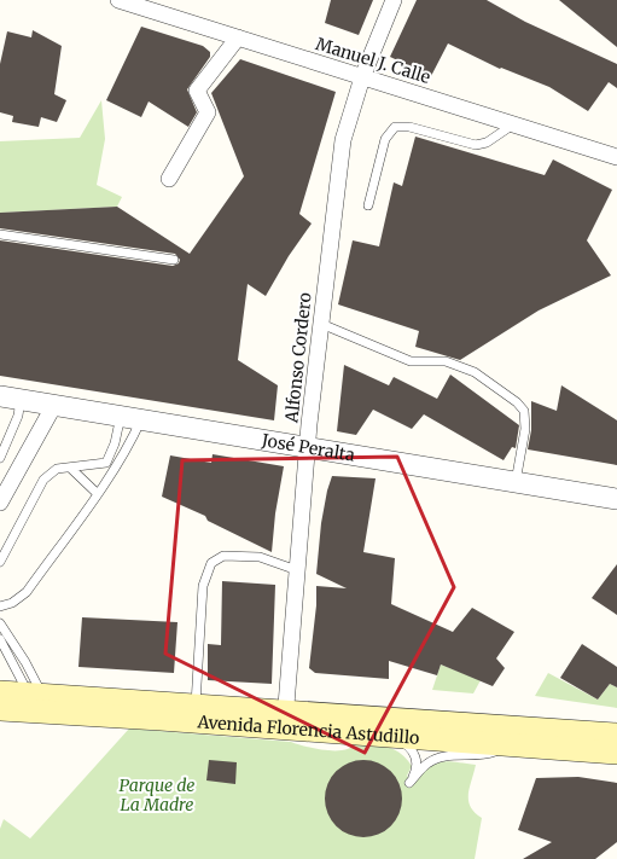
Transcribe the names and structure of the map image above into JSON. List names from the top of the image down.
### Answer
{
  "streets": {
    "main road": ["Avenida Florencia Astudillo"],
    "street": ["Manuel J. Calle", "Alfonso Cordero", "José Peralta"]
  },
  "crossings": [
    ["Manuel J. Calle", "Alfonso Cordero"],
    ["Alfonso Cordero", "José Peralta"],
    ["Alfonso Cordero", "Avenida Florencia Astudillo"]
  ],
  "parks": ["Parque de La Madre"]
}
